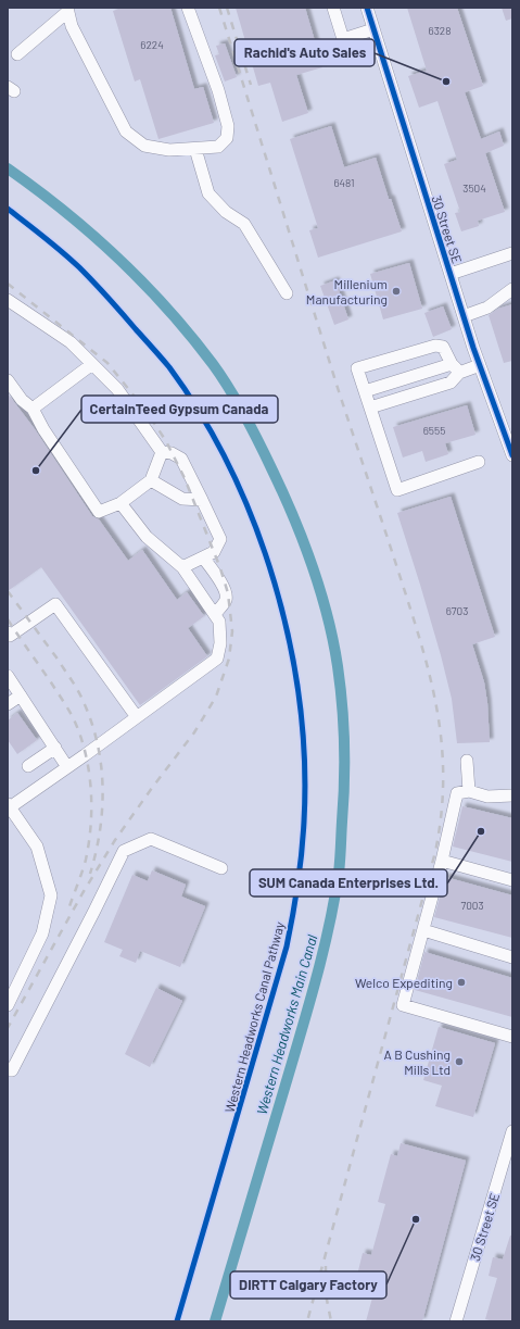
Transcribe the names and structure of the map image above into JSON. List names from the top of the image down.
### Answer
{
  "streets": {
    "street": ["30 Street SE"],
    "cycle path": ["Western Headworks Canal Pathway"]
  },
  "water": ["Western Headworks Main Canal"],
  "places": [
    "Rachid's Auto Sales",
    "Millenium Manufacturing",
    "CertainTeed Gypsum Canada",
    "SUM Canada Enterprises Ltd.",
    "Welco Expediting",
    "A B Cushing Mills Ltd",
    "DIRTT Calgary Factory"
  ],
  "house_numbers": [
    "6328",
    "6224",
    "6481",
    "3504",
    "6555",
    "6703",
    "7003"
  ]
}
